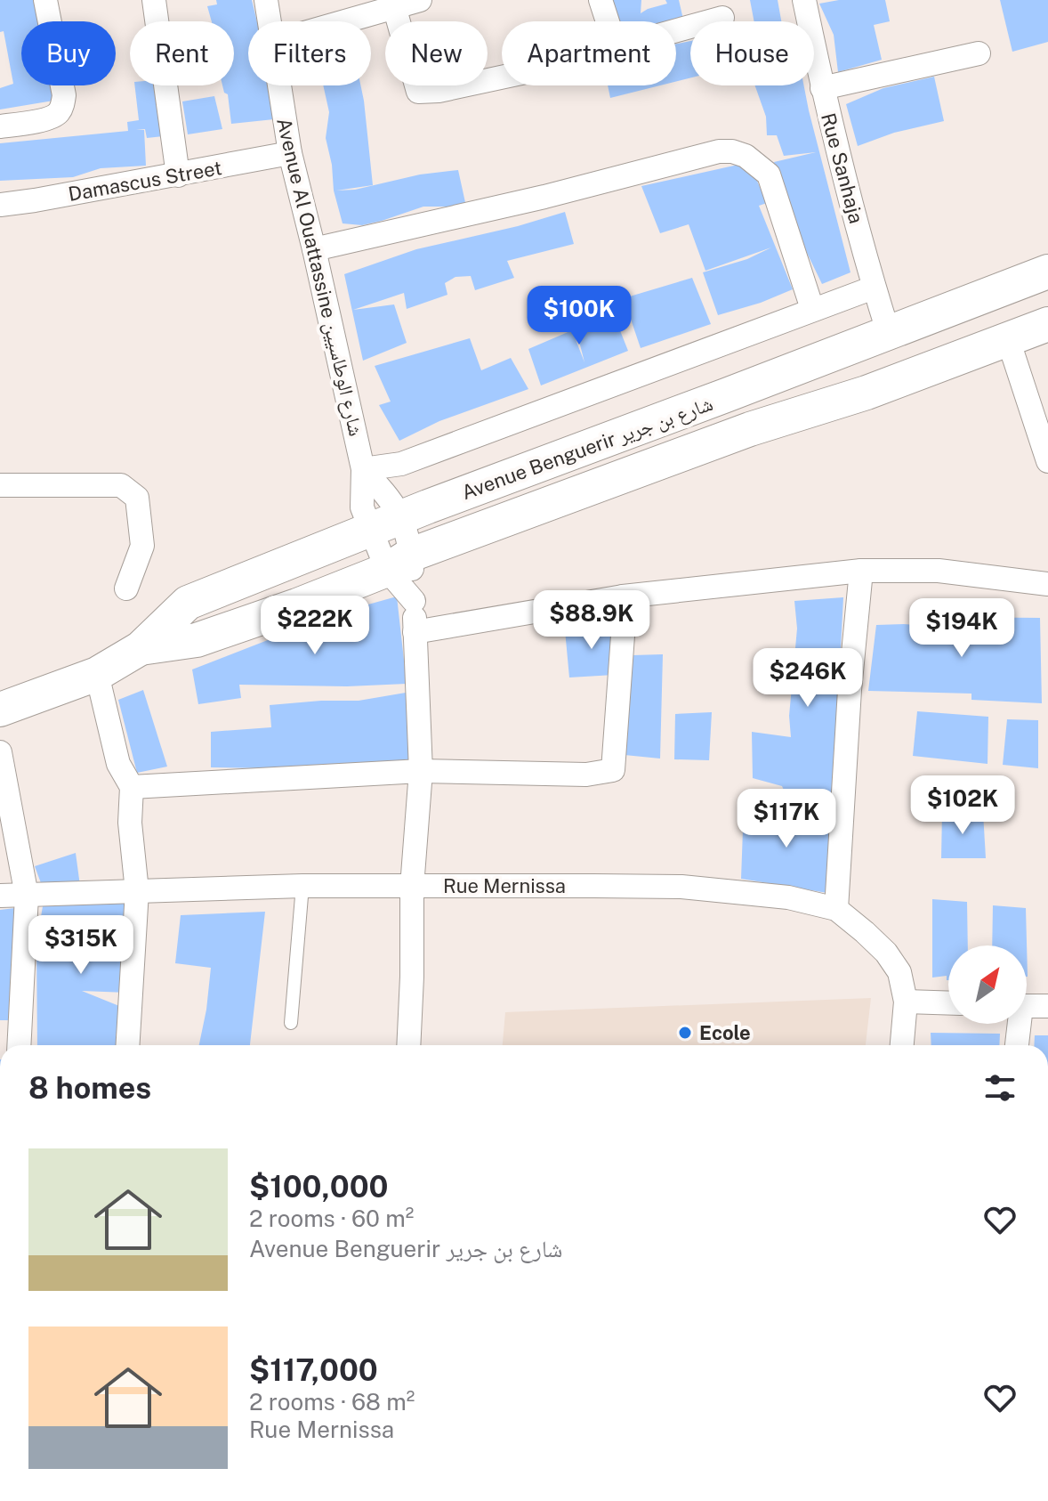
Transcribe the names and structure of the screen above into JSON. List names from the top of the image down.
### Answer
{
  "streets": {
    "main road": ["Avenue Benguerir شارع بن جرير"],
    "street": [
      "Rue Sanhaja",
      "Damascus Street",
      "Avenue Al Ouattassine شارع الوطاسيين",
      "Rue Mernissa"
    ]
  },
  "crossings": [
    ["Rue Sanhaja", "Avenue Benguerir شارع بن جرير"],
    ["Damascus Street", "Avenue Al Ouattassine شارع الوطاسيين"],
    ["Avenue Al Ouattassine شارع الوطاسيين", "Avenue Benguerir شارع بن جرير"],
    ["Avenue Al Ouattassine شارع الوطاسيين", "Rue Mernissa"]
  ],
  "places": ["Ecole"],
  "north": "top right",
  "page": {
    "chip": [
      "Buy",
      "Rent",
      "Filters",
      "New",
      "Apartment",
      "House"
    ],
    "price": [
      "$100K",
      "$88.9K",
      "$222K",
      "$194K",
      "$246K",
      "$102K",
      "$117K",
      "$315K"
    ],
    "heading": "8 homes",
    "list": [
      {
        "name": "$100,000",
        "note": "2 rooms · 60 m² · Avenue Benguerir شارع بن جرير"
      },
      {
        "name": "$117,000",
        "note": "2 rooms · 68 m² · Rue Mernissa"
      }
    ]
  }
}
